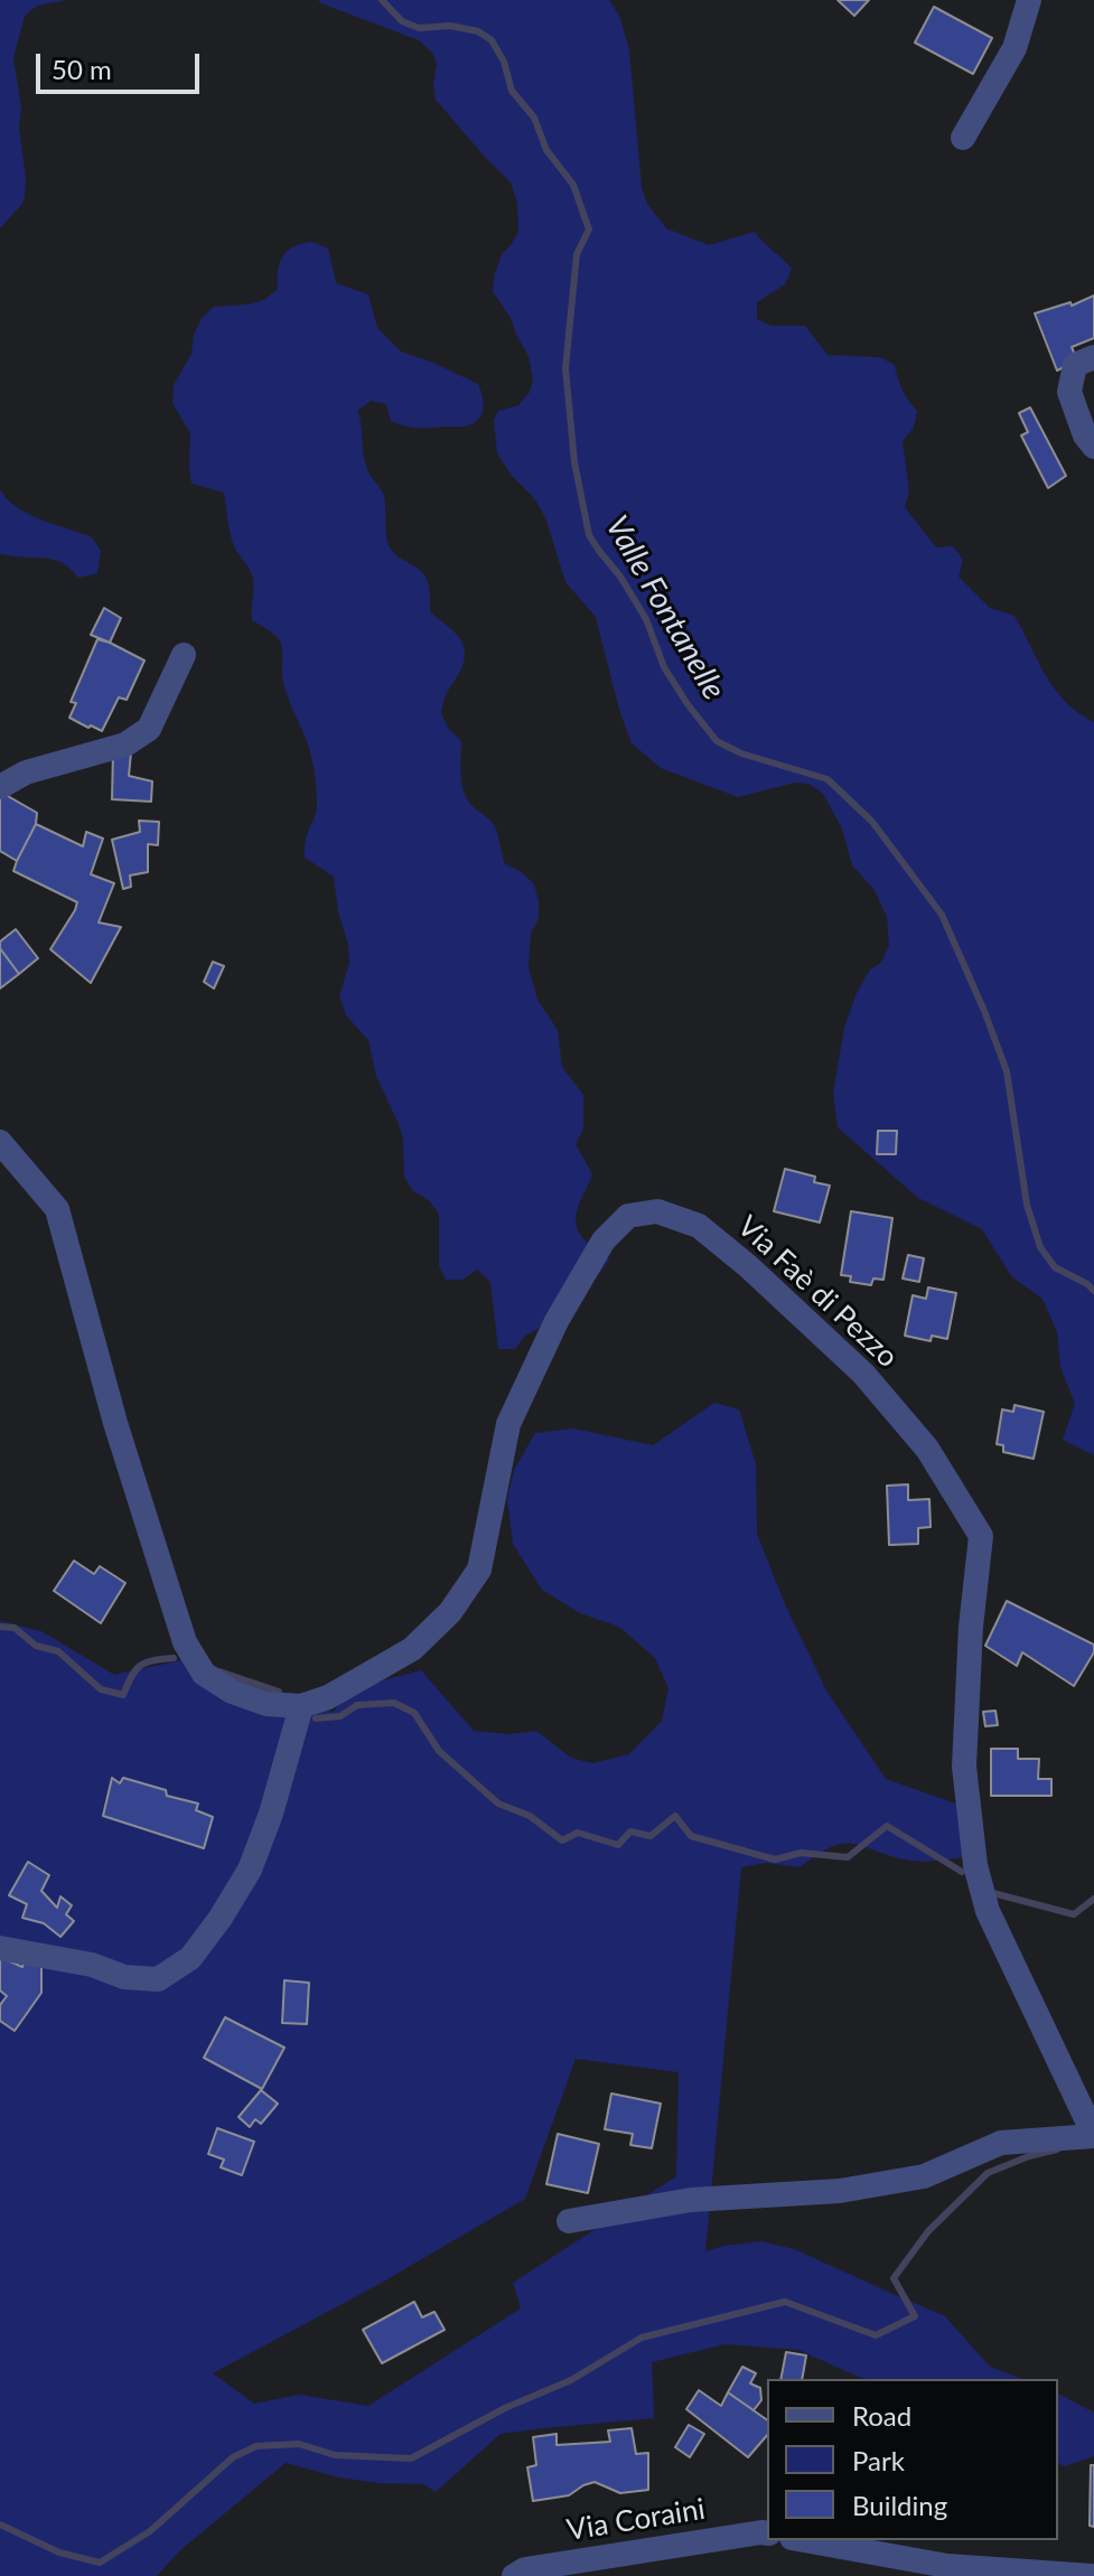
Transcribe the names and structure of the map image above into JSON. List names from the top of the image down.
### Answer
{
  "streets": {
    "street": ["Via Faè di Pezzo", "Via Coraini"]
  },
  "water": ["Valle Fontanelle"],
  "legend": ["Road", "Park", "Building"],
  "scale_bar": "50 m"
}
